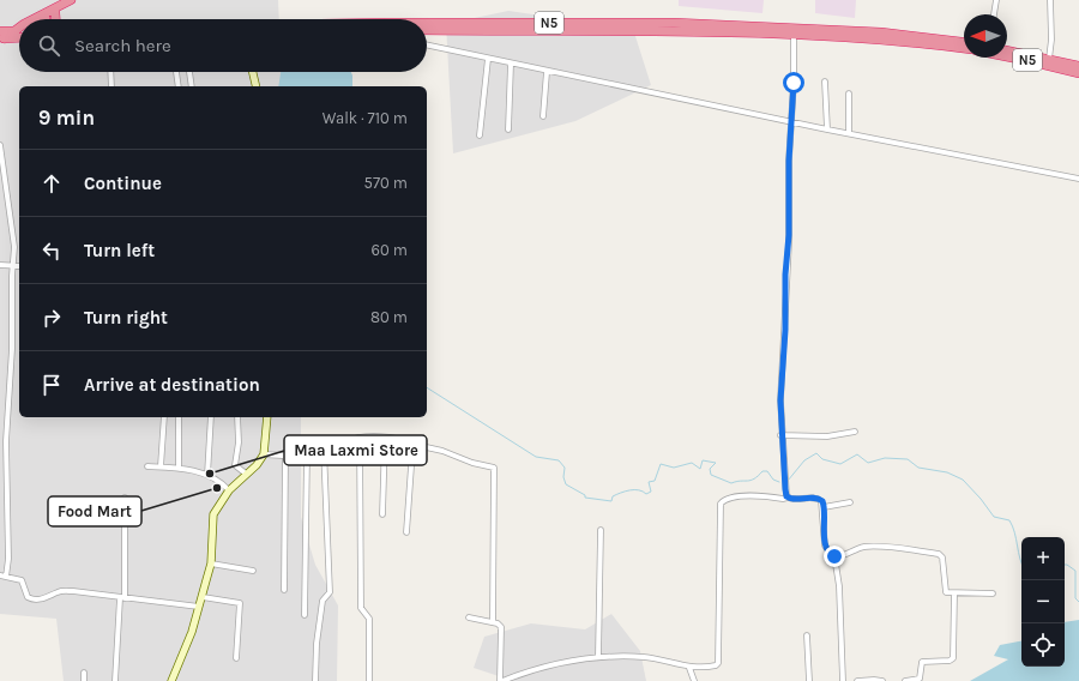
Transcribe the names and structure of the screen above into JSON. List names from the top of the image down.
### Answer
{
  "streets": {
    "highway": ["N5"]
  },
  "places": ["Maa Laxmi Store", "Food Mart"],
  "north": "left",
  "page": {
    "search": "Search here",
    "heading": ["9 min", "Walk · 710 m"],
    "list": [
      ["Continue", "570 m"],
      ["Turn left", "60 m"],
      ["Turn right", "80 m"],
      "Arrive at destination"
    ],
    "map_buttons": ["+", "−"]
  }
}
